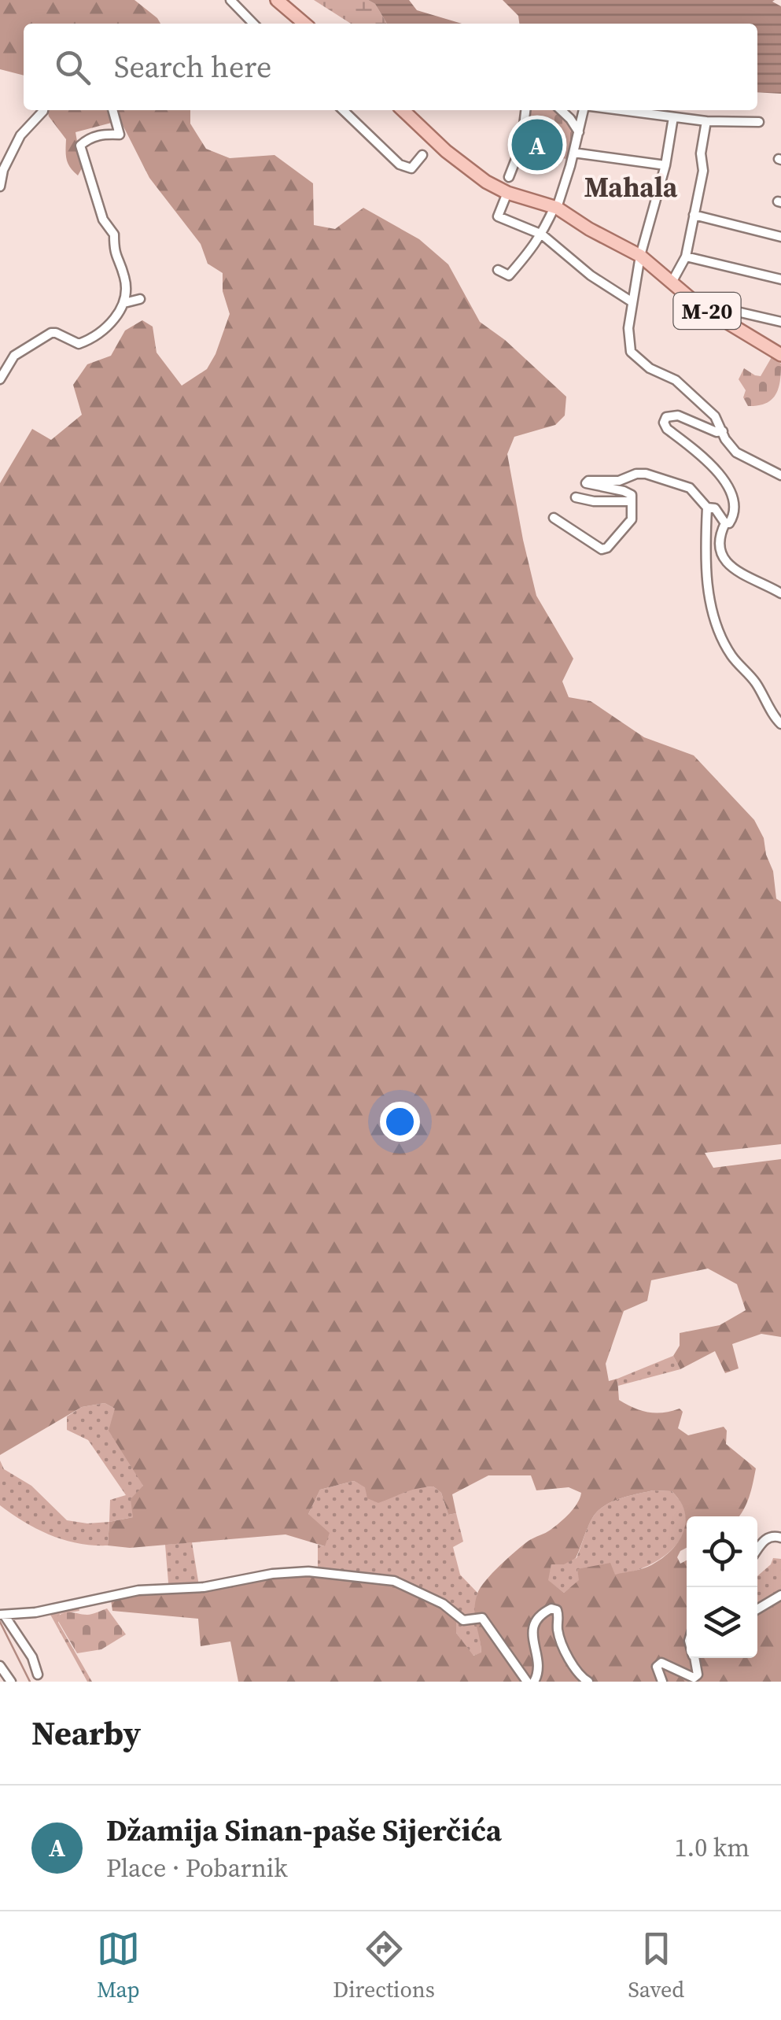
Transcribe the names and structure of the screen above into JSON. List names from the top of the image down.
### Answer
{
  "streets": {
    "main road": ["M-20"]
  },
  "districts": ["Mahala"],
  "page": {
    "search": "Search here",
    "pins": "A",
    "heading": "Nearby",
    "list": [
      {
        "mark": "A",
        "name": "Džamija Sinan-paše Sijerčića",
        "note": "Place · Pobarnik",
        "value": "1.0 km"
      }
    ],
    "nav": ["Map", "Directions", "Saved"]
  }
}
